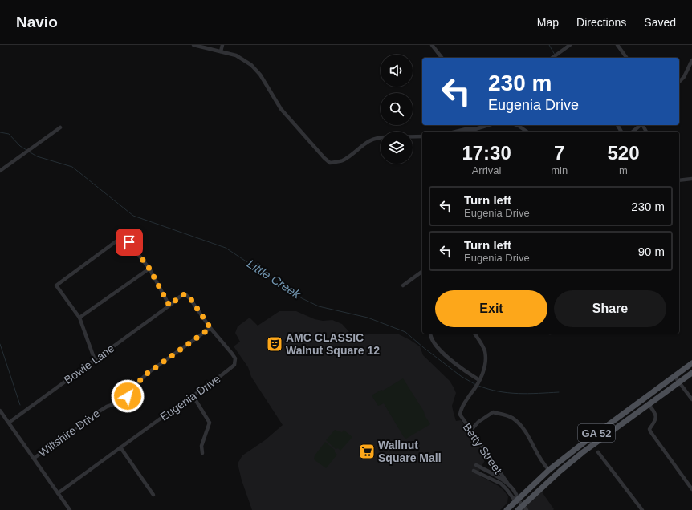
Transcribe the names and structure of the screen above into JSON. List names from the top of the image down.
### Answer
{
  "streets": {
    "main road": ["GA 52"],
    "street": [
      "Bowie Lane",
      "Eugenia Drive",
      "Wiltshire Drive",
      "Betty Street"
    ]
  },
  "crossings": [
    ["Bowie Lane", "Eugenia Drive"],
    ["Eugenia Drive", "Wiltshire Drive"],
    ["GA 52", "Betty Street"]
  ],
  "water": ["Little Creek"],
  "places": {
    "theatre": ["AMC CLASSIC Walnut Square 12"],
    "supermarket": ["Wallnut Square Mall"]
  },
  "page": {
    "header": "Navio",
    "nav": ["Map", "Directions", "Saved"],
    "turn": ["230 m", "Eugenia Drive"],
    "eta": [
      "17:30",
      "Arrival",
      "7",
      "min",
      "520",
      "m"
    ],
    "list": [
      {
        "name": "Turn left",
        "note": "Eugenia Drive",
        "value": "230 m"
      },
      {
        "name": "Turn left",
        "note": "Eugenia Drive",
        "value": "90 m"
      }
    ],
    "buttons": ["Exit", "Share"]
  }
}
